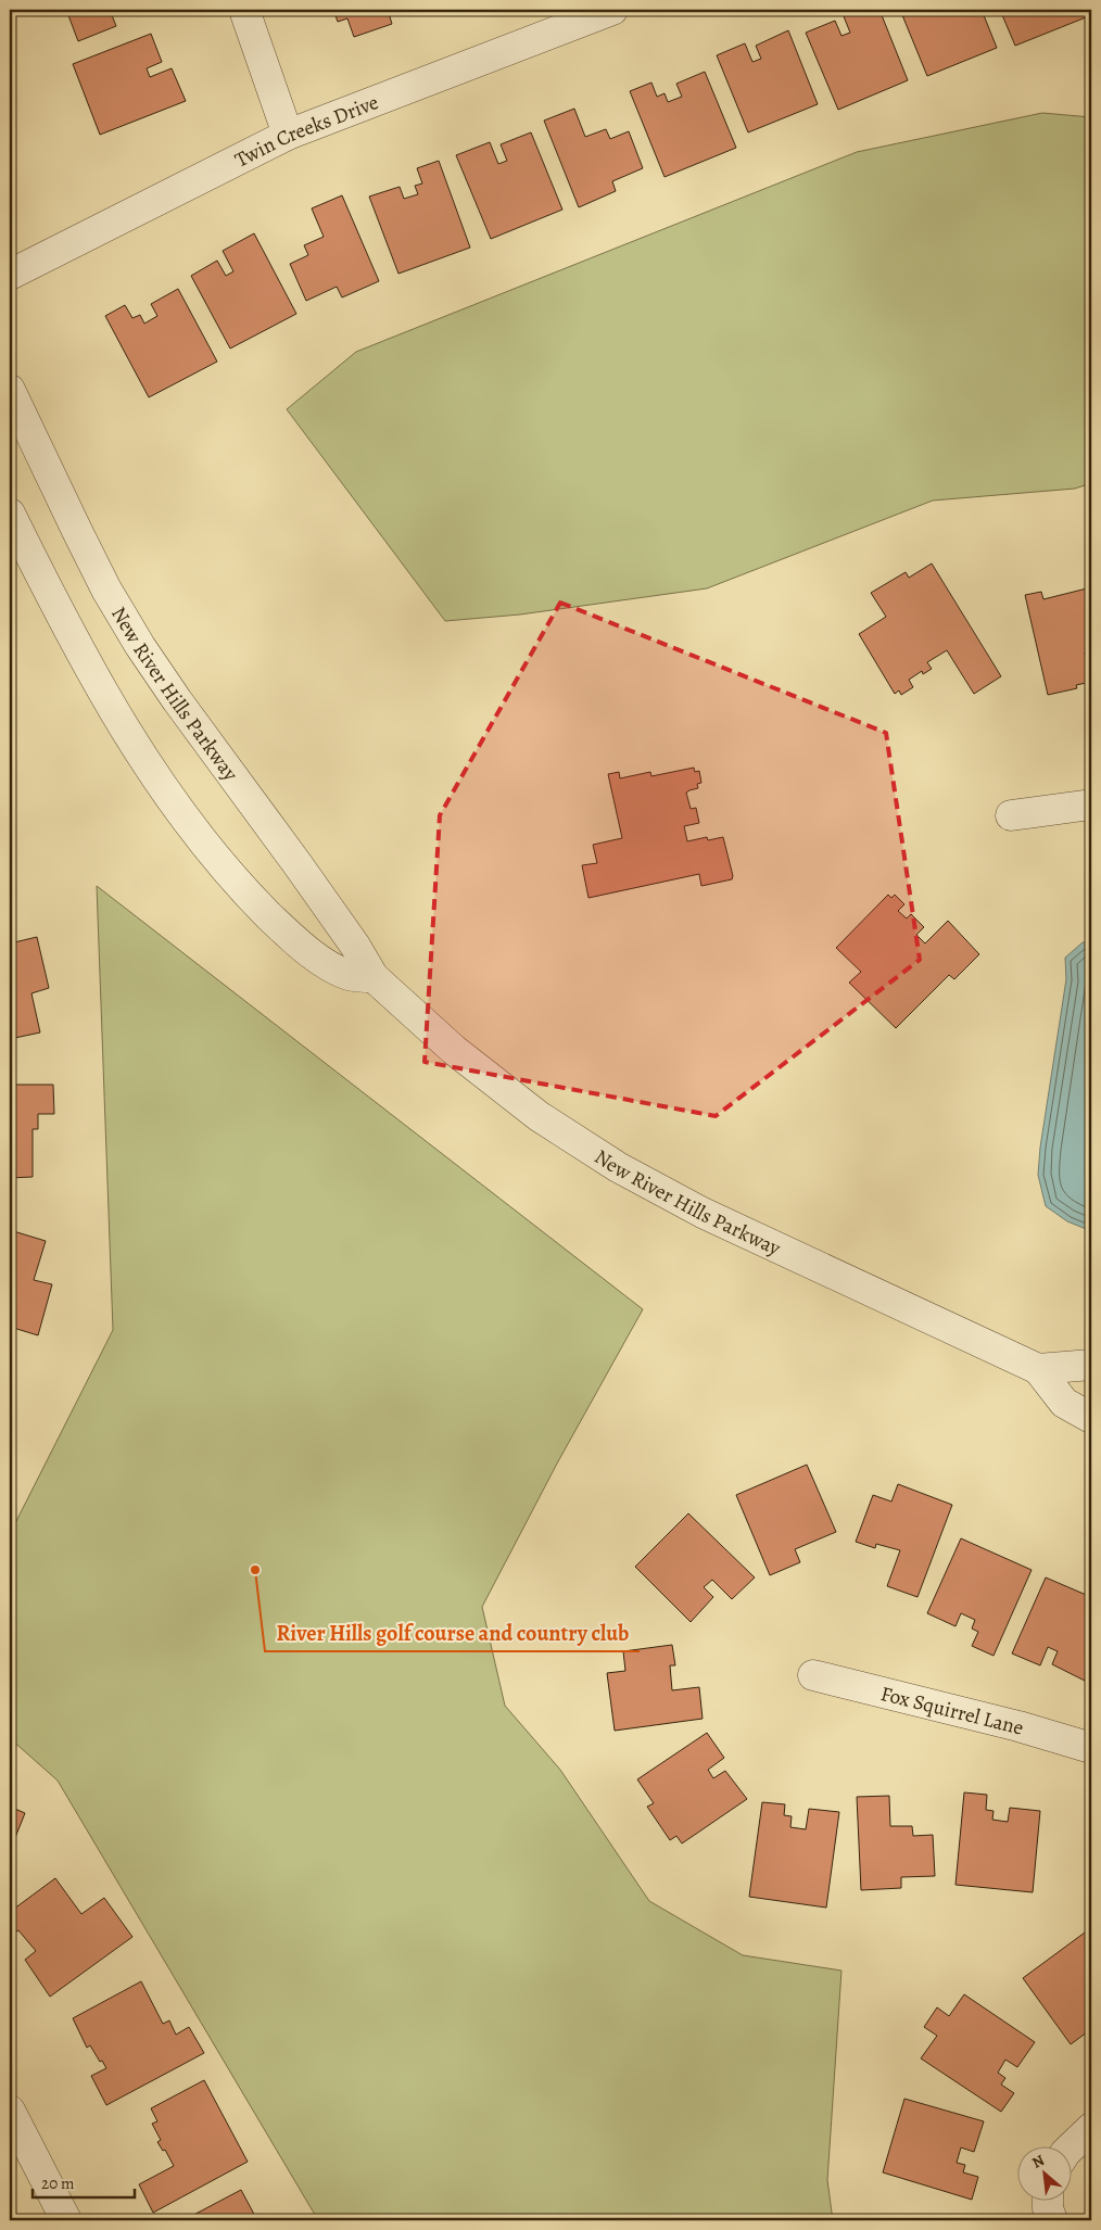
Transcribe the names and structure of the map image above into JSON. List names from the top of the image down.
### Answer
{
  "streets": {
    "street": ["Twin Creeks Drive", "New River Hills Parkway", "Fox Squirrel Lane"]
  },
  "places": ["River Hills golf course and country club"],
  "scale_bar": "20 m",
  "north": "top left"
}
